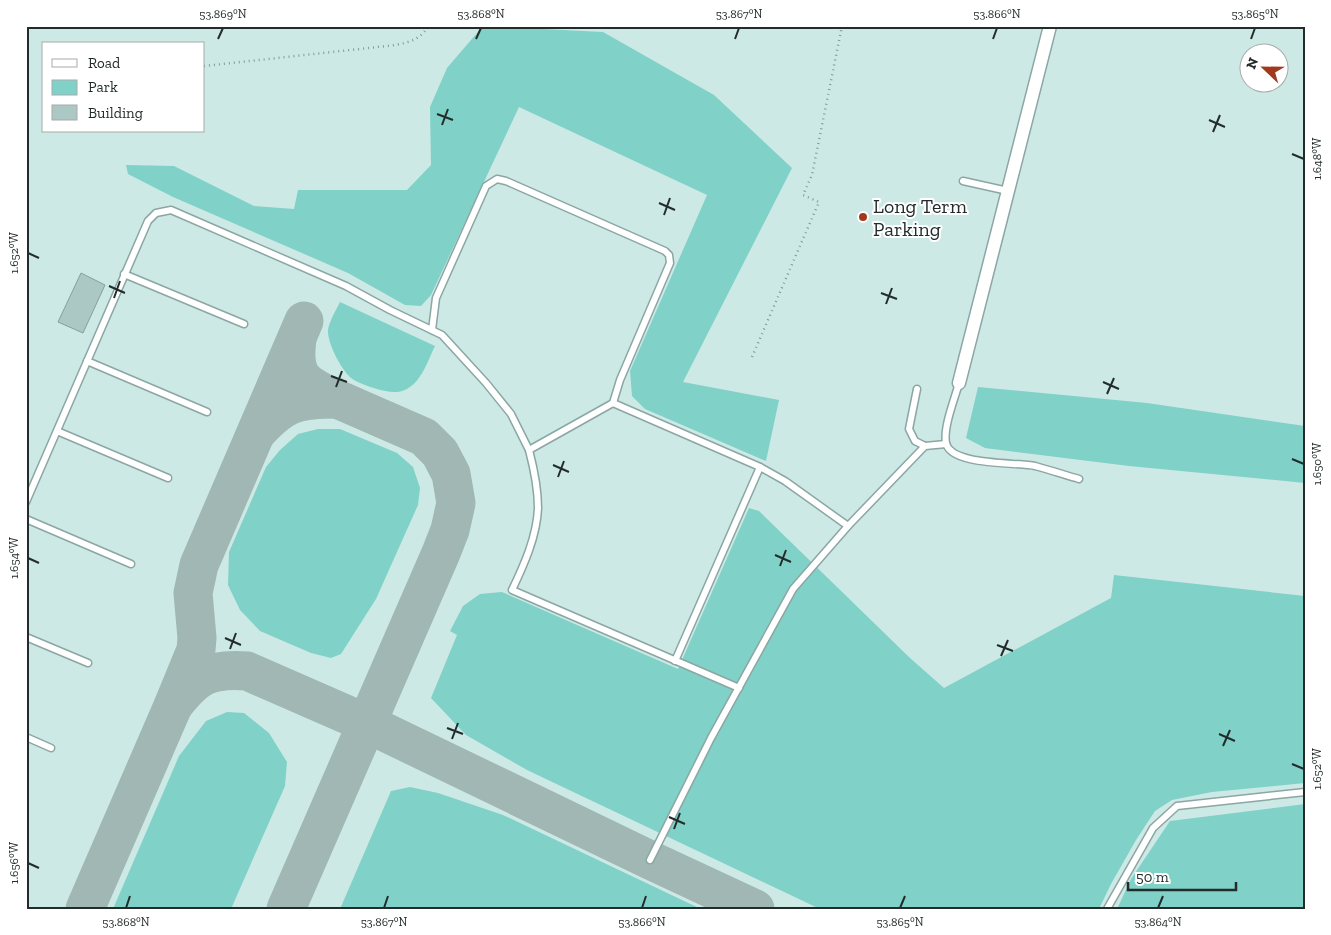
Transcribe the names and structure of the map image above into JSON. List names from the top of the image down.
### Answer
{
  "places": ["Long Term Parking"],
  "legend": ["Road", "Park", "Building"],
  "scale_bar": "50 m",
  "north": "left",
  "coordinates": [
    "53.869°N",
    "53.868°N",
    "53.867°N",
    "53.866°N",
    "53.865°N",
    "1.648°W",
    "1.652°W",
    "1.650°W",
    "1.654°W",
    "1.656°W",
    "53.864°N"
  ]
}
